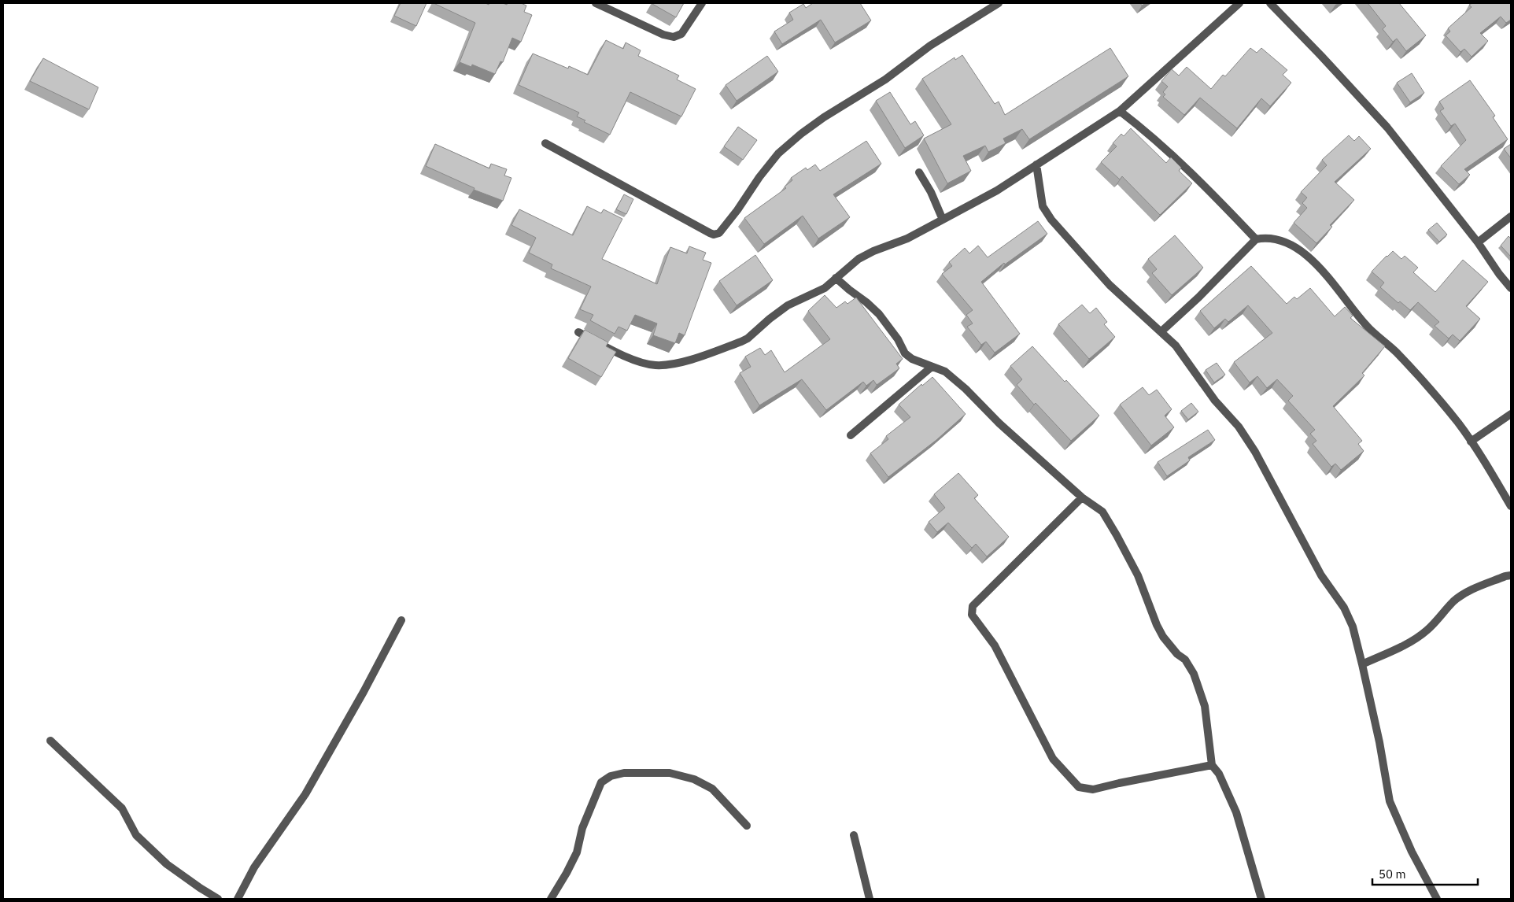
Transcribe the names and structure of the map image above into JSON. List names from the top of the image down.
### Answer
{
  "scale_bar": "50 m"
}
